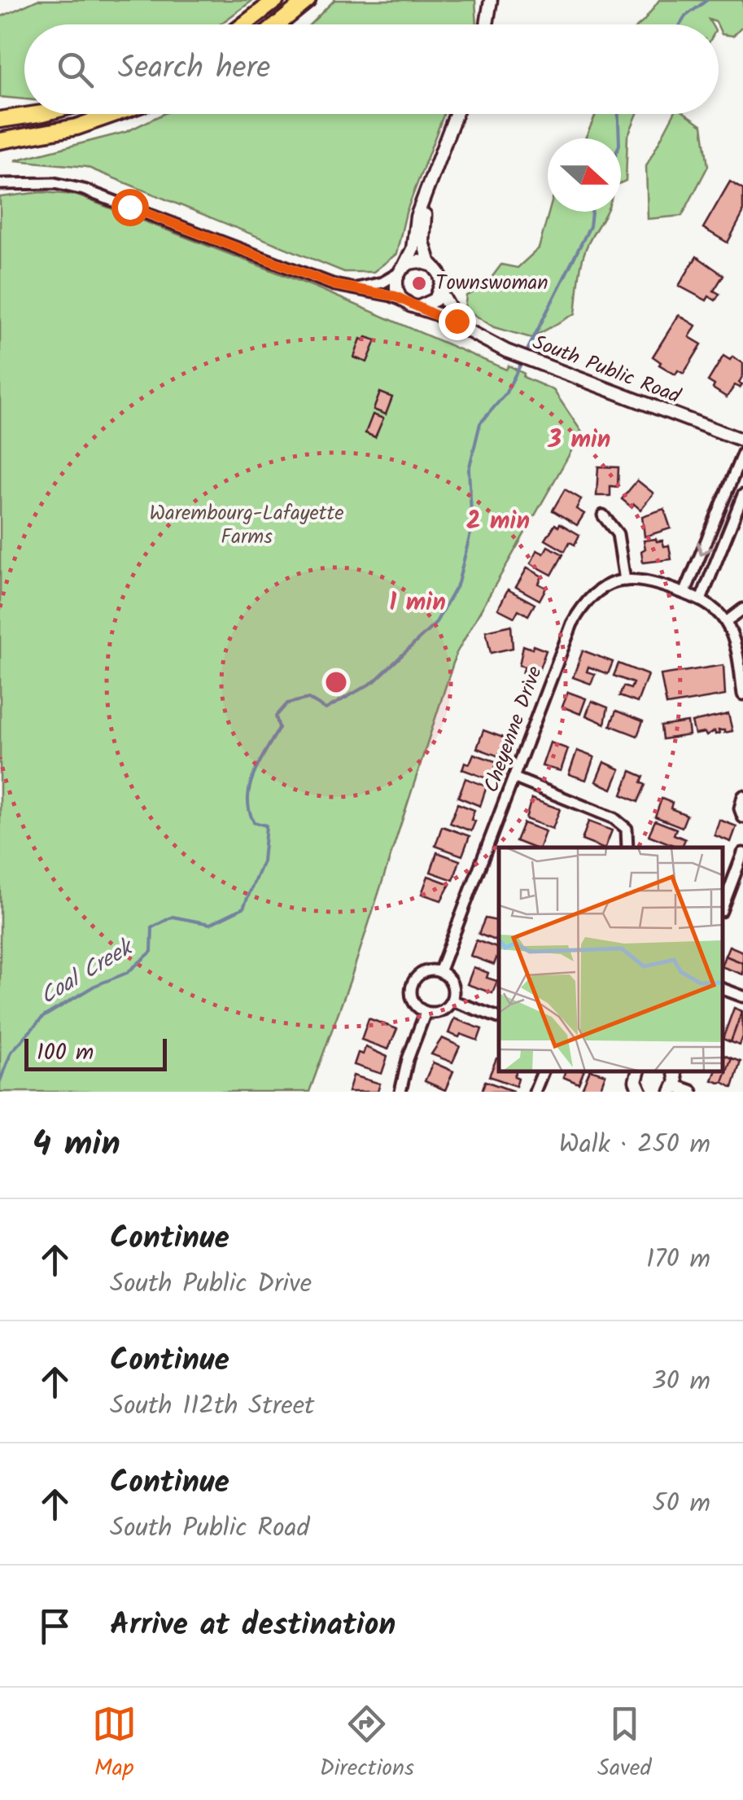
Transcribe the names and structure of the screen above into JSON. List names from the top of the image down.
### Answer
{
  "streets": {
    "street": ["South Public Road", "Cheyenne Drive"]
  },
  "water": ["Coal Creek"],
  "parks": ["Warembourg-Lafayette Farms"],
  "places": ["Townswoman"],
  "scale_bar": "100 m",
  "north": "right",
  "page": {
    "search": "Search here",
    "scale": "100 m",
    "heading": ["4 min", "Walk · 250 m"],
    "list": [
      ["Continue", "South Public Drive", "170 m"],
      ["Continue", "South 112th Street", "30 m"],
      ["Continue", "South Public Road", "50 m"],
      "Arrive at destination"
    ],
    "nav": ["Map", "Directions", "Saved"]
  },
  "rings": ["3 min", "2 min", "1 min"]
}
